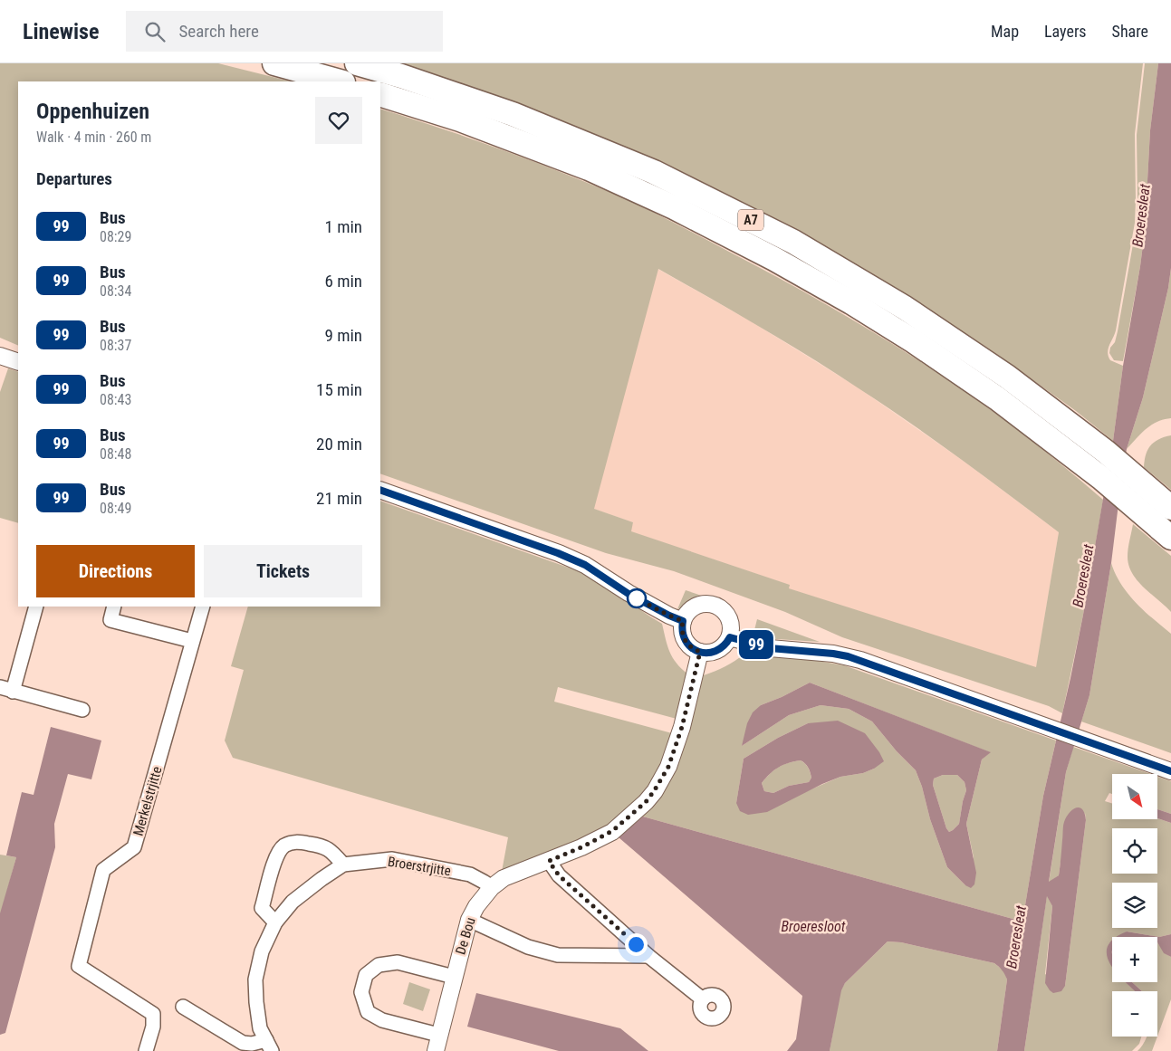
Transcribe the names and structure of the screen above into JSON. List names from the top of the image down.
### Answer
{
  "streets": {
    "highway": ["A7"],
    "street": ["Merkelstrjitte", "Broerstrjitte", "De Bou"]
  },
  "crossings": [
    ["Broerstrjitte", "De Bou"]
  ],
  "water": ["Broeresleat", "Broeresloot"],
  "lines": ["bus line 99"],
  "north": "bottom right",
  "page": {
    "header": "Linewise",
    "search": "Search here",
    "nav": ["Map", "Layers", "Share"],
    "on_map": "99",
    "heading": [
      ["Oppenhuizen", "Walk · 4 min · 260 m"],
      "Departures"
    ],
    "list": [
      {
        "mark": "99",
        "name": "Bus",
        "note": "08:29",
        "value": "1 min"
      },
      {
        "mark": "99",
        "name": "Bus",
        "note": "08:34",
        "value": "6 min"
      },
      {
        "mark": "99",
        "name": "Bus",
        "note": "08:37",
        "value": "9 min"
      },
      {
        "mark": "99",
        "name": "Bus",
        "note": "08:43",
        "value": "15 min"
      },
      {
        "mark": "99",
        "name": "Bus",
        "note": "08:48",
        "value": "20 min"
      },
      {
        "mark": "99",
        "name": "Bus",
        "note": "08:49",
        "value": "21 min"
      }
    ],
    "buttons": ["Directions", "Tickets"],
    "map_buttons": ["+", "−"]
  }
}
